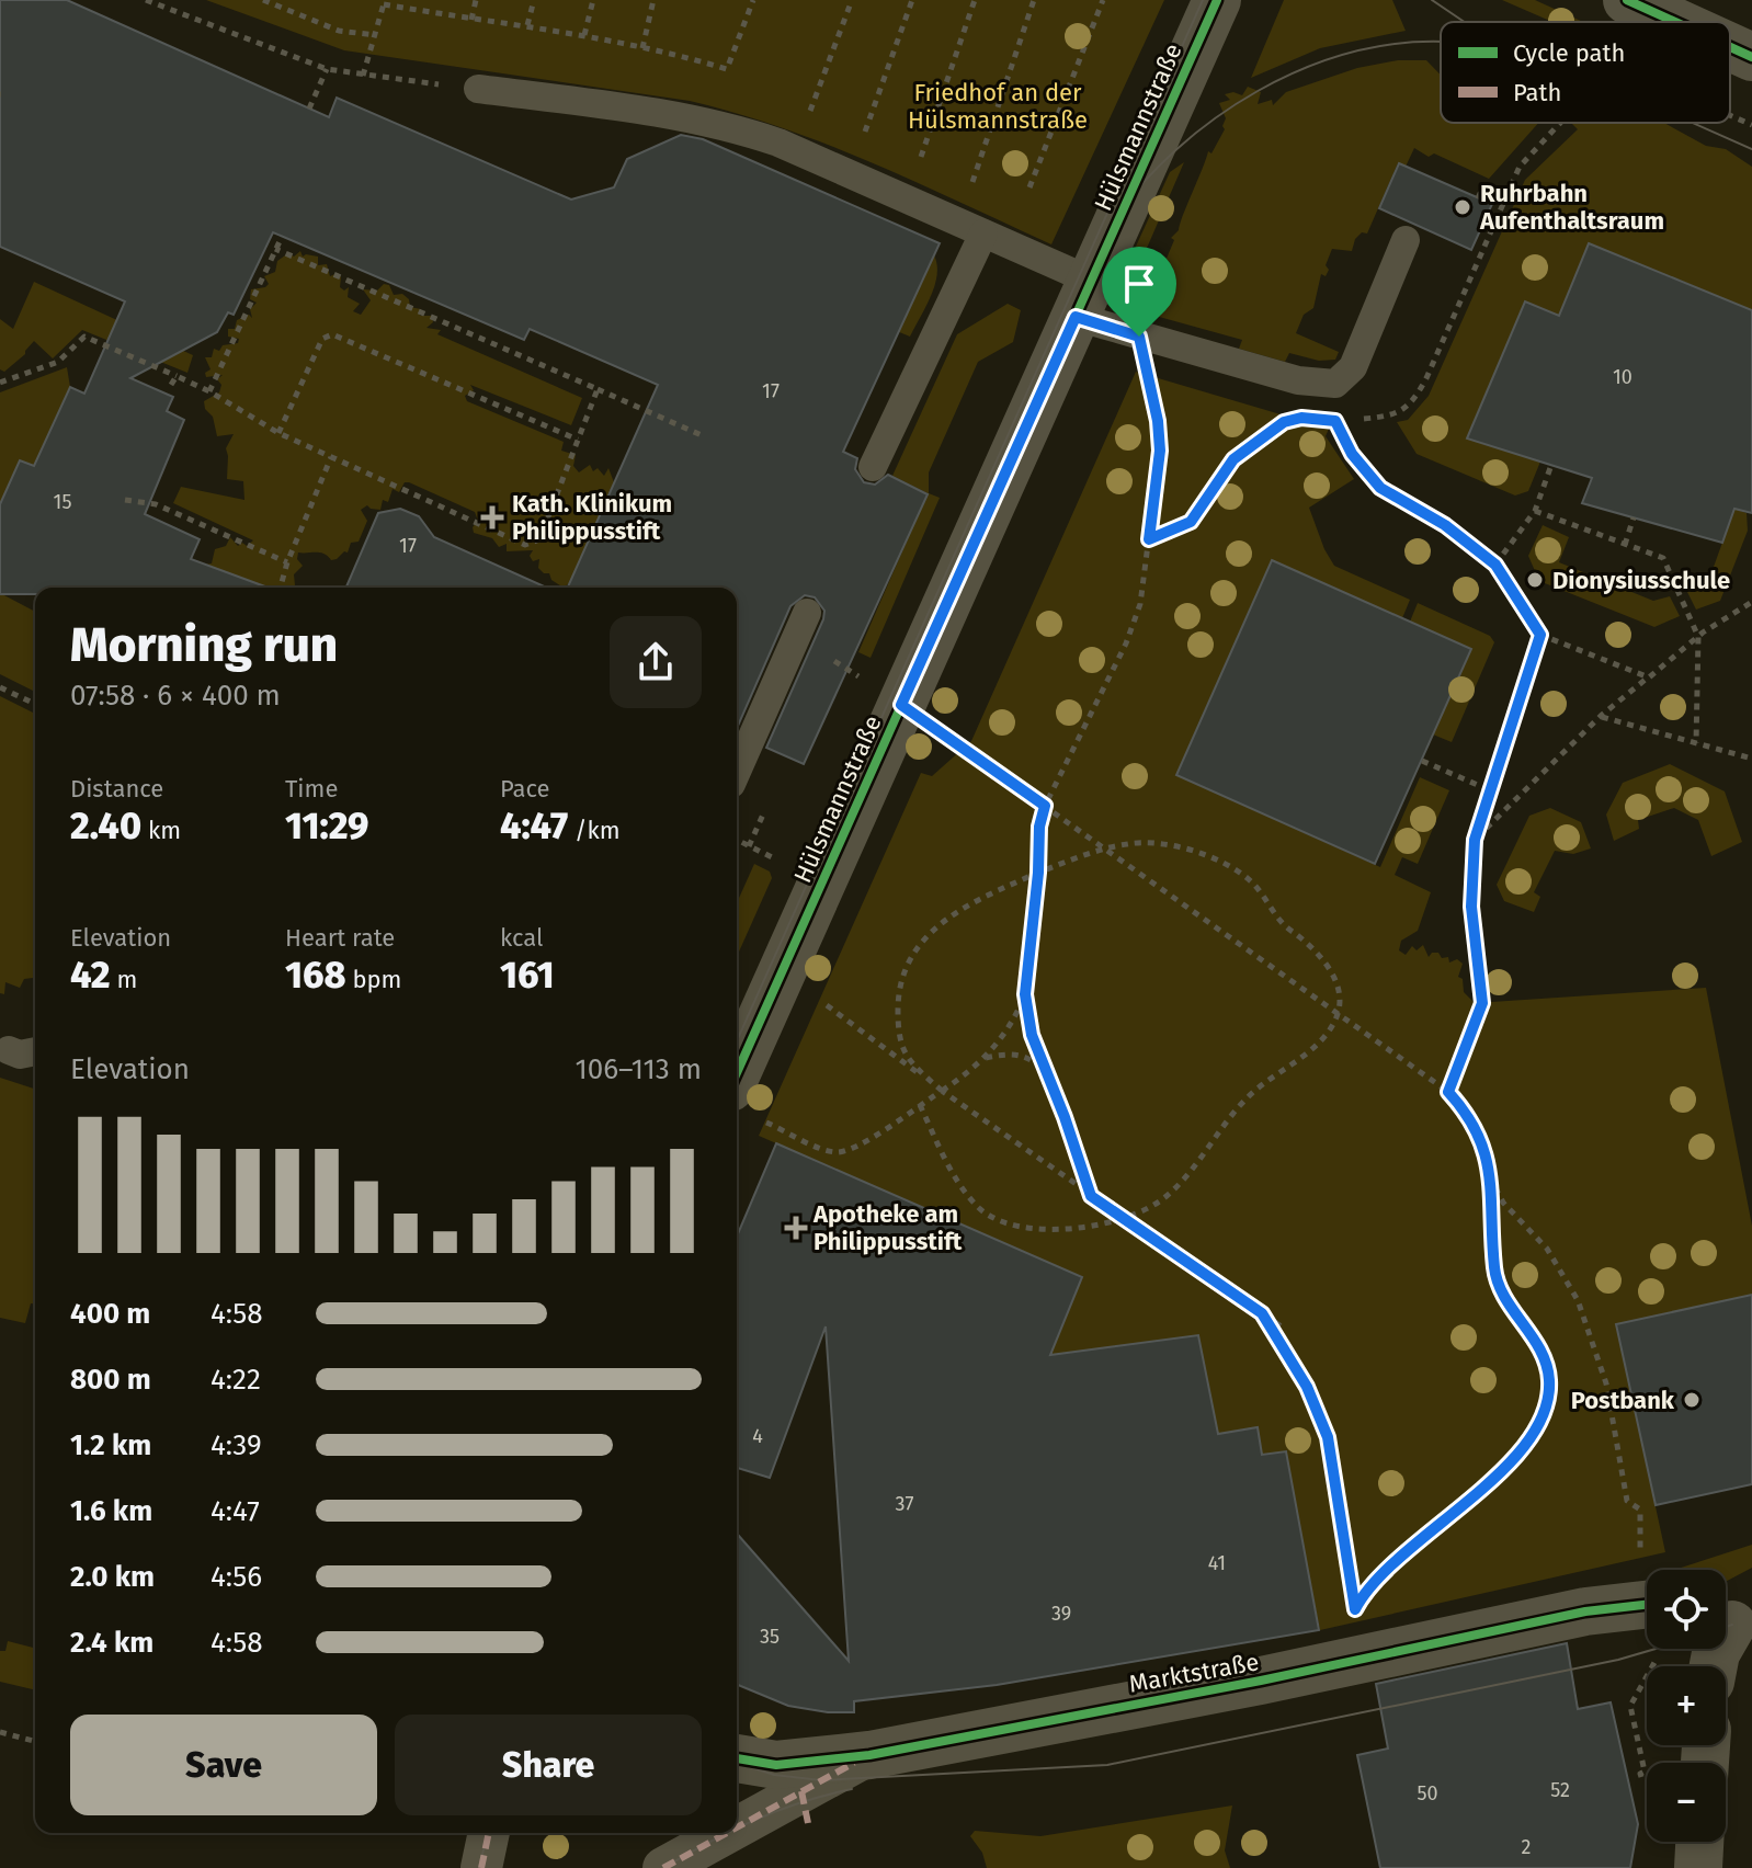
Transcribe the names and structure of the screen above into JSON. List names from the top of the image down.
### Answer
{
  "streets": {
    "street": ["Hülsmannstraße", "Marktstraße"]
  },
  "parks": ["Friedhof an der Hülsmannstraße"],
  "places": {
    "other": ["Ruhrbahn Aufenthaltsraum", "Dionysiusschule", "Postbank"],
    "health": ["Kath. Klinikum Philippusstift", "Apotheke am Philippusstift"]
  },
  "house_numbers": [
    "10",
    "17",
    "15",
    "17",
    "4",
    "37",
    "41",
    "39",
    "35",
    "52",
    "50",
    "2"
  ],
  "legend": ["Cycle path", "Path"],
  "page": {
    "heading": ["Morning run", "07:58 · 6 × 400 m"],
    "stats": [
      ["Distance", "2.40 km"],
      ["Time", "11:29"],
      ["Pace", "4:47 /km"],
      ["Elevation", "42 m"],
      ["Heart rate", "168 bpm"],
      ["kcal", "161"]
    ],
    "chart": ["Elevation", "106–113 m"],
    "list": [
      {
        "name": "400 m",
        "note": "4:58"
      },
      {
        "name": "800 m",
        "note": "4:22"
      },
      {
        "name": "1.2 km",
        "note": "4:39"
      },
      {
        "name": "1.6 km",
        "note": "4:47"
      },
      {
        "name": "2.0 km",
        "note": "4:56"
      },
      {
        "name": "2.4 km",
        "note": "4:58"
      }
    ],
    "map_buttons": ["+", "−"],
    "buttons": ["Save", "Share"]
  }
}
